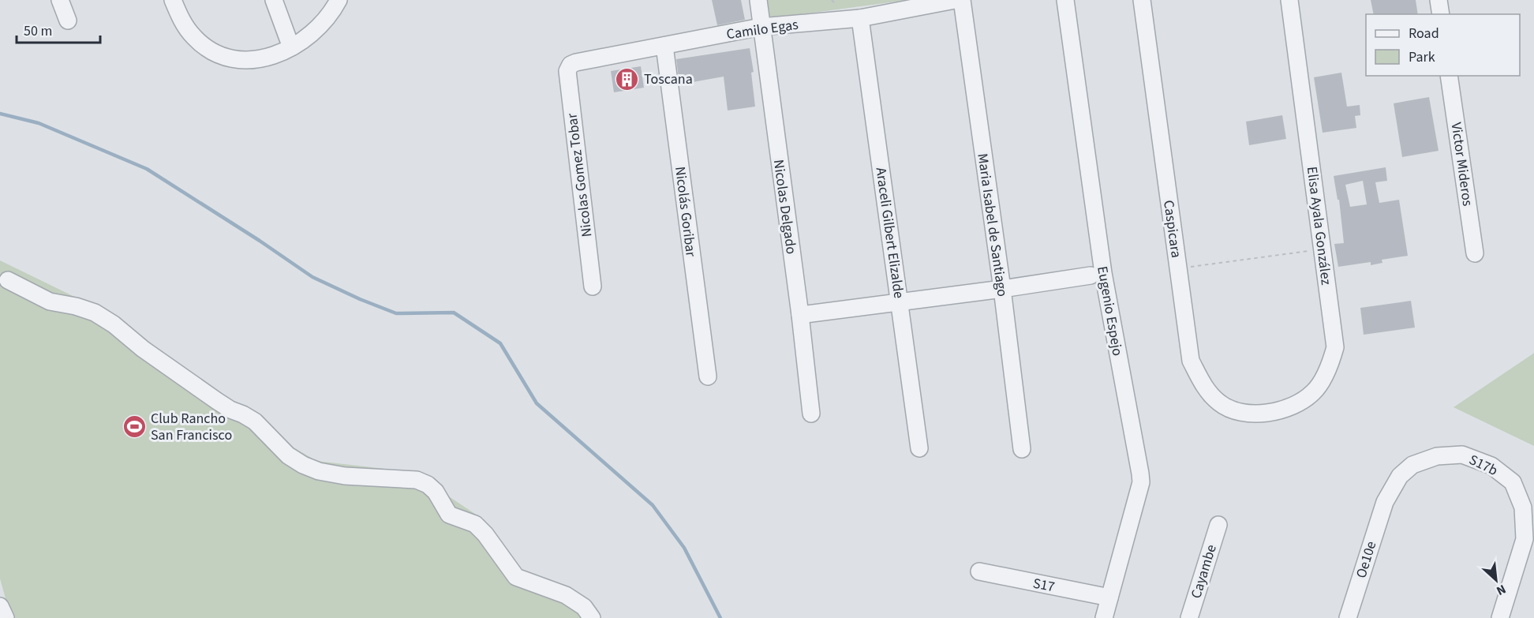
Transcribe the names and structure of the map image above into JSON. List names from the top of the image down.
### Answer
{
  "streets": {
    "street": [
      "Camilo Egas",
      "Victor Mideros",
      "Nicolas Gomez Tobar",
      "Nicolas Delgado",
      "Nicolás Goribar",
      "Maria Isabel de Santiago",
      "Elisa Ayala González",
      "Caspicara",
      "Araceli Gilbert Elizalde",
      "Eugenio Espejo",
      "S17b",
      "Oe10e",
      "Cayambe",
      "S17"
    ]
  },
  "crossings": [
    ["Camilo Egas", "Nicolas Gomez Tobar"],
    ["Camilo Egas", "Nicolas Delgado"],
    ["Camilo Egas", "Nicolás Goribar"],
    ["Camilo Egas", "Araceli Gilbert Elizalde"],
    ["Elisa Ayala González", "Caspicara"],
    ["Eugenio Espejo", "S17"],
    ["S17b", "Oe10e"]
  ],
  "places": {
    "building": ["Toscana"],
    "sports": ["Club Rancho San Francisco"]
  },
  "legend": ["Road", "Park"],
  "scale_bar": "50 m",
  "north": "bottom right"
}
